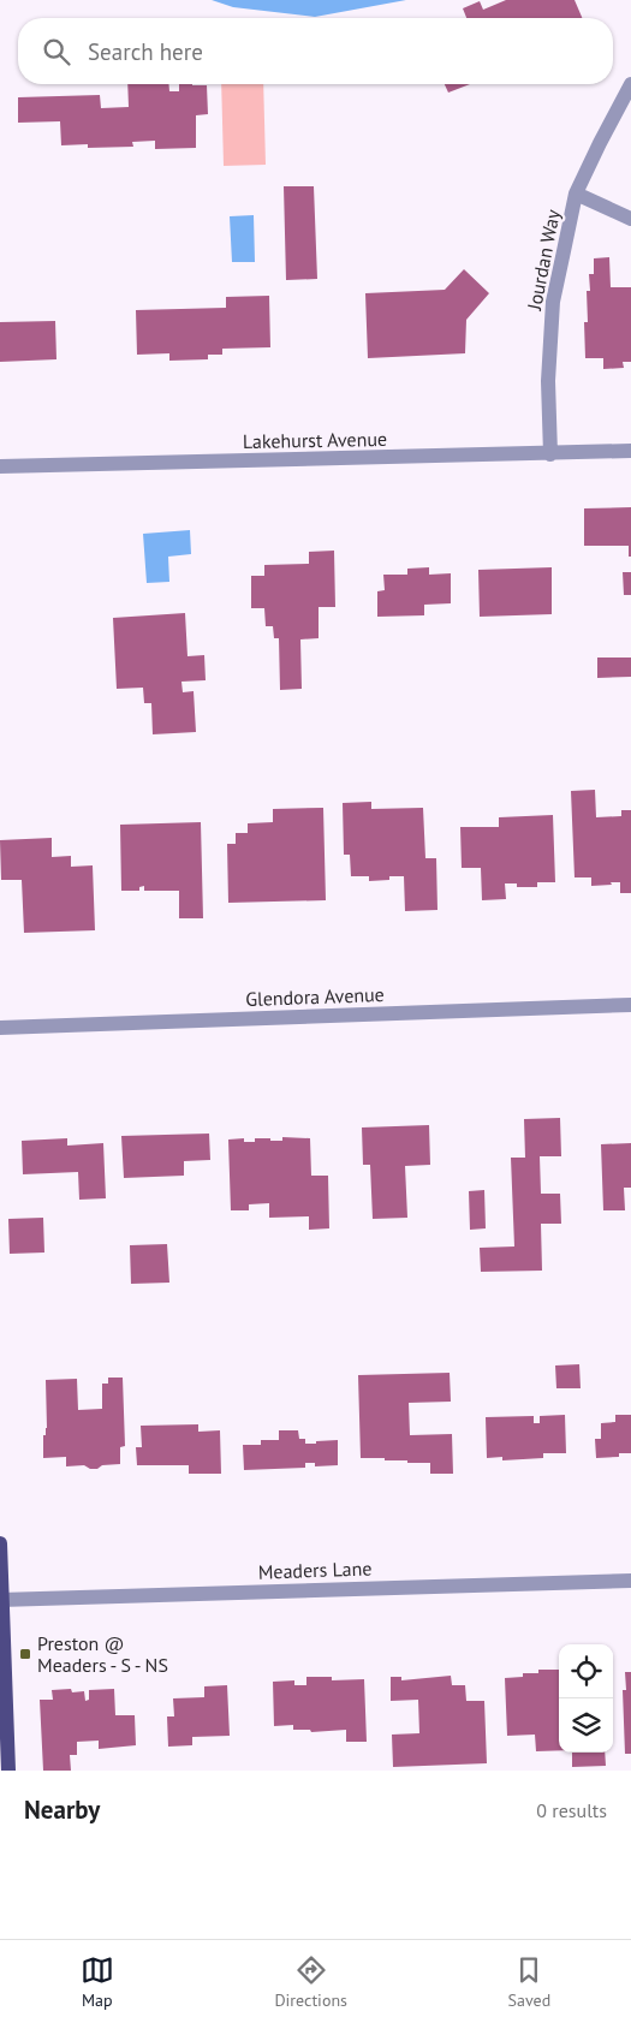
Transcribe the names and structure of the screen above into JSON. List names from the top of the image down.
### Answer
{
  "streets": {
    "street": [
      "Jourdan Way",
      "Lakehurst Avenue",
      "Glendora Avenue",
      "Meaders Lane"
    ]
  },
  "crossings": [
    ["Jourdan Way", "Lakehurst Avenue"]
  ],
  "places": {
    "transit": ["Preston @ Meaders - S - NS"]
  },
  "page": {
    "search": "Search here",
    "heading": ["Nearby", "0 results"],
    "nav": ["Map", "Directions", "Saved"]
  }
}
